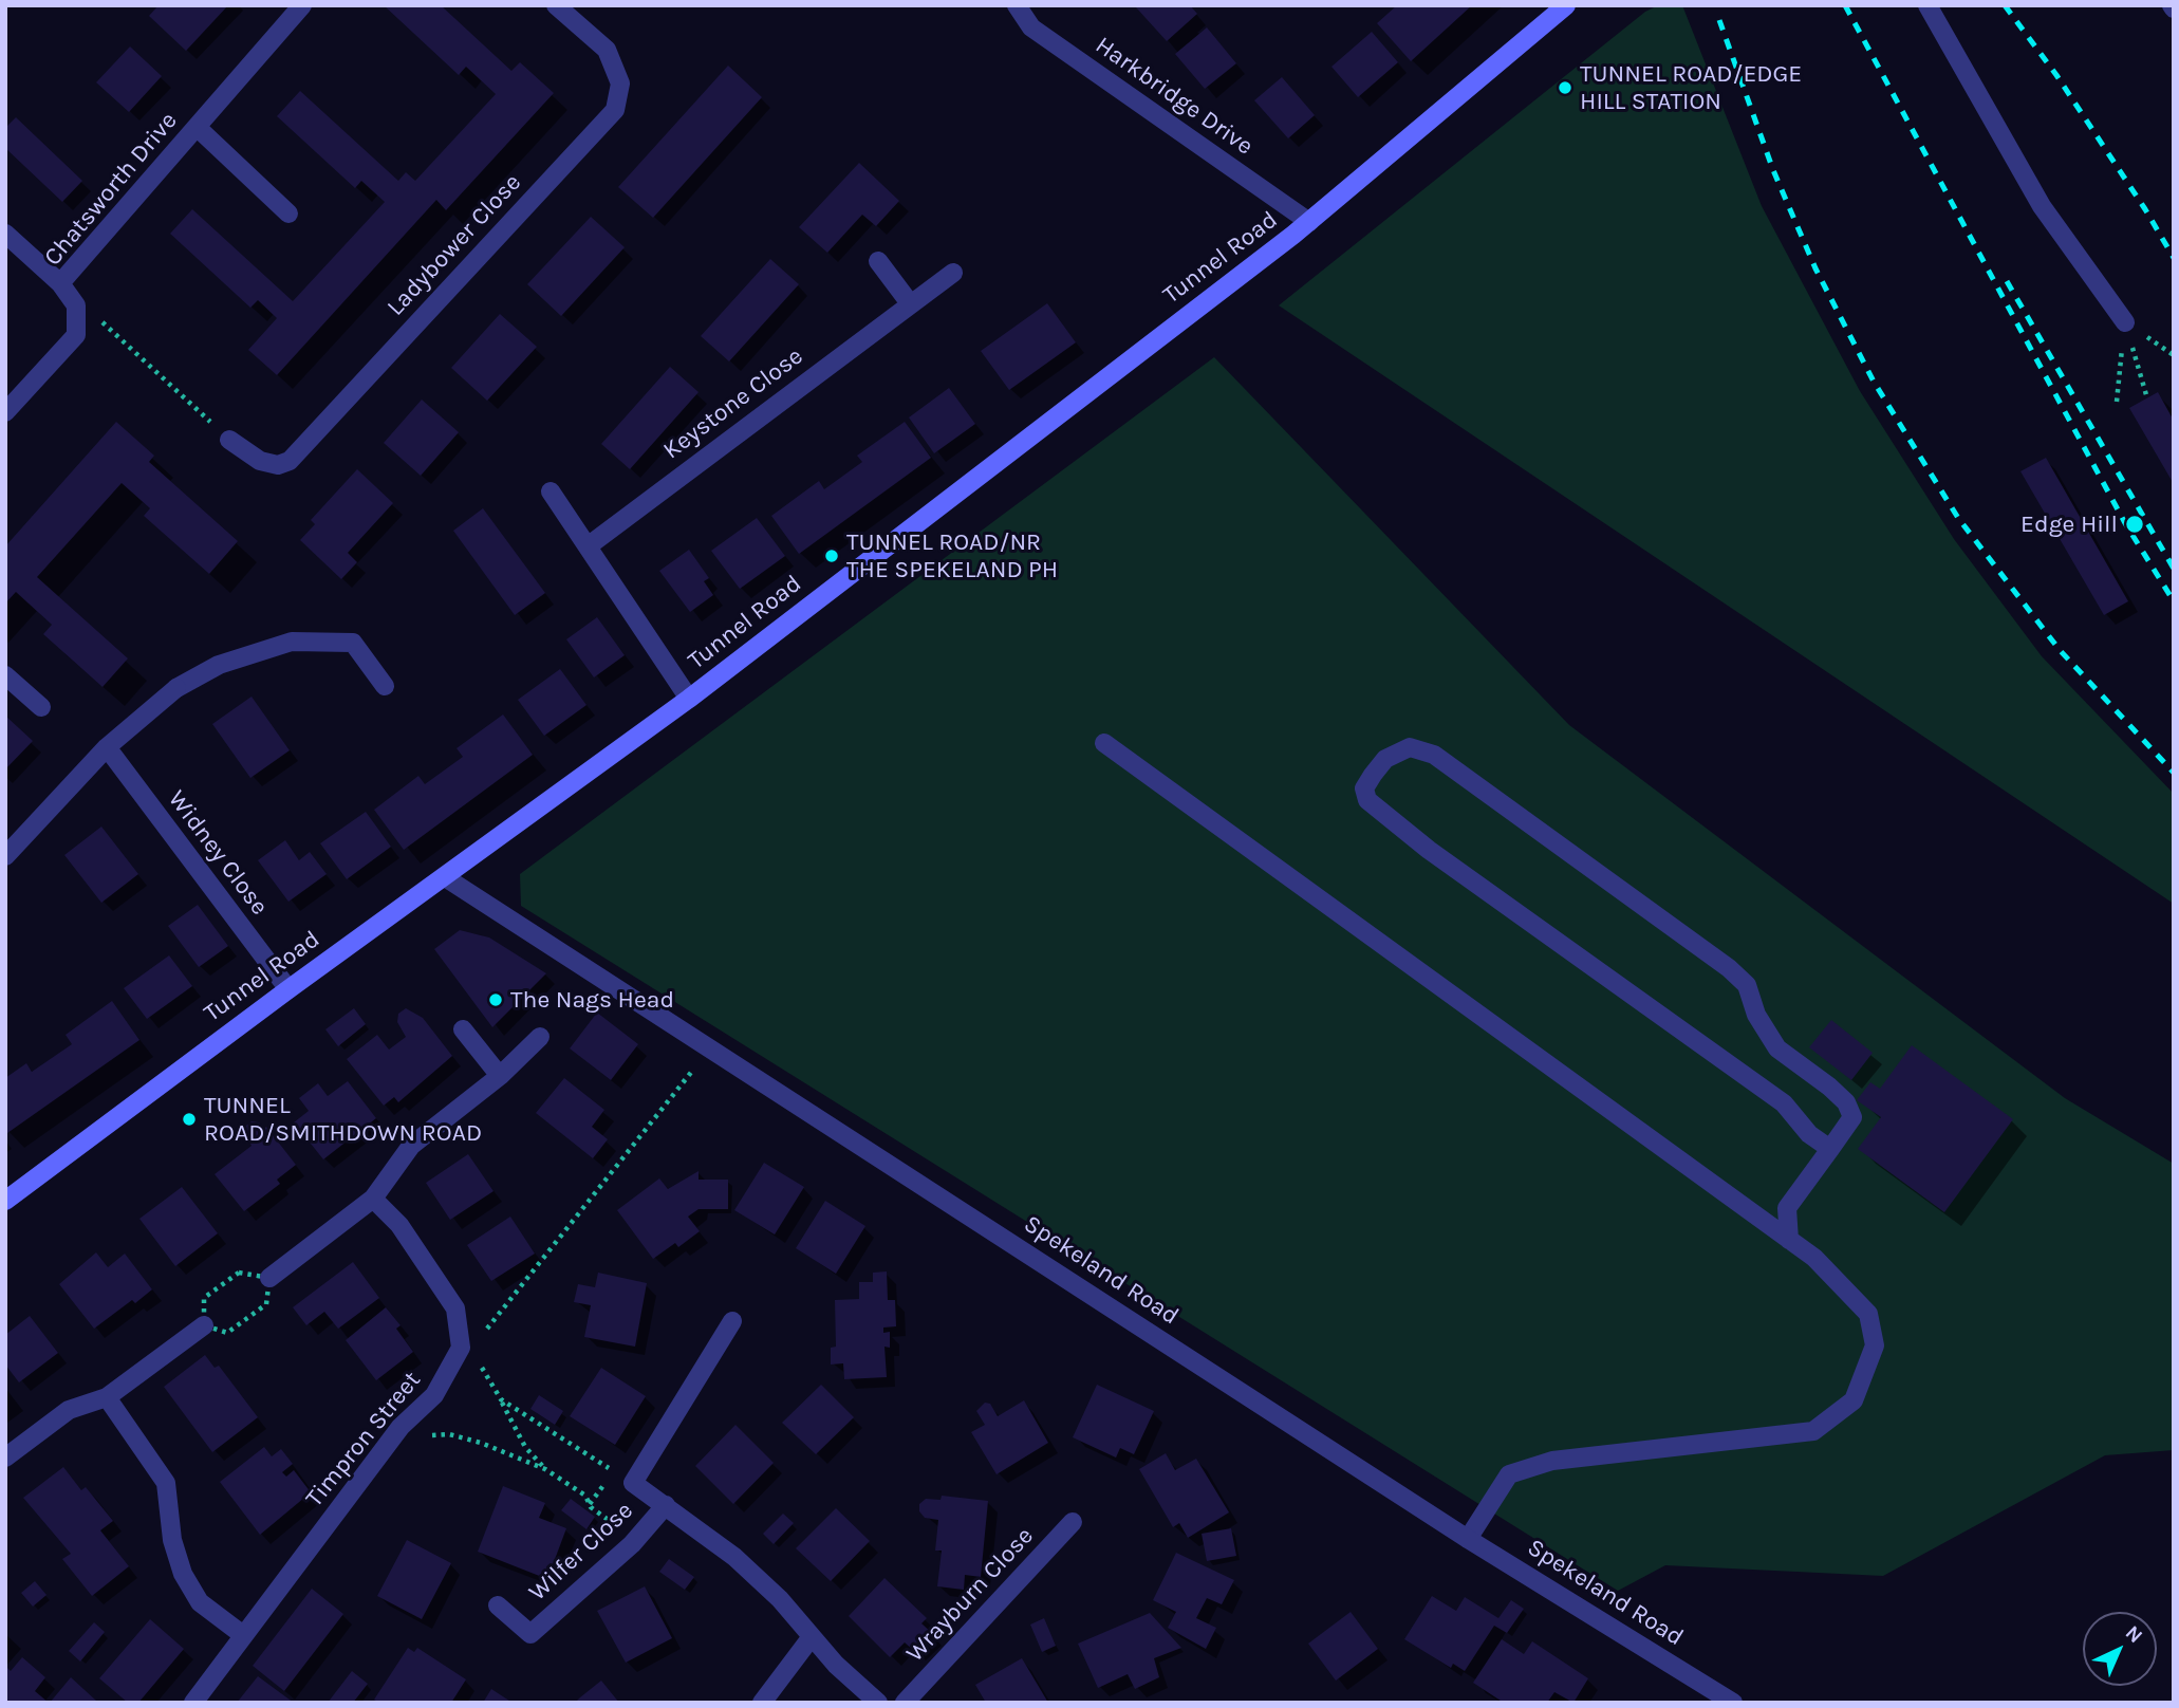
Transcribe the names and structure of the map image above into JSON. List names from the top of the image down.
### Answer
{
  "streets": {
    "main road": ["Tunnel Road"],
    "street": [
      "Harkbridge Drive",
      "Chatsworth Drive",
      "Ladybower Close",
      "Keystone Close",
      "Widney Close",
      "Spekeland Road",
      "Timpron Street",
      "Wilfer Close",
      "Wrayburn Close"
    ]
  },
  "crossings": [
    ["Harkbridge Drive", "Tunnel Road"],
    ["Tunnel Road", "Widney Close"],
    ["Tunnel Road", "Spekeland Road"]
  ],
  "places": [
    "TUNNEL ROAD/EDGE HILL STATION",
    "Edge Hill",
    "TUNNEL ROAD/NR THE SPEKELAND PH",
    "The Nags Head",
    "TUNNEL ROAD/SMITHDOWN ROAD"
  ],
  "north": "top right"
}
